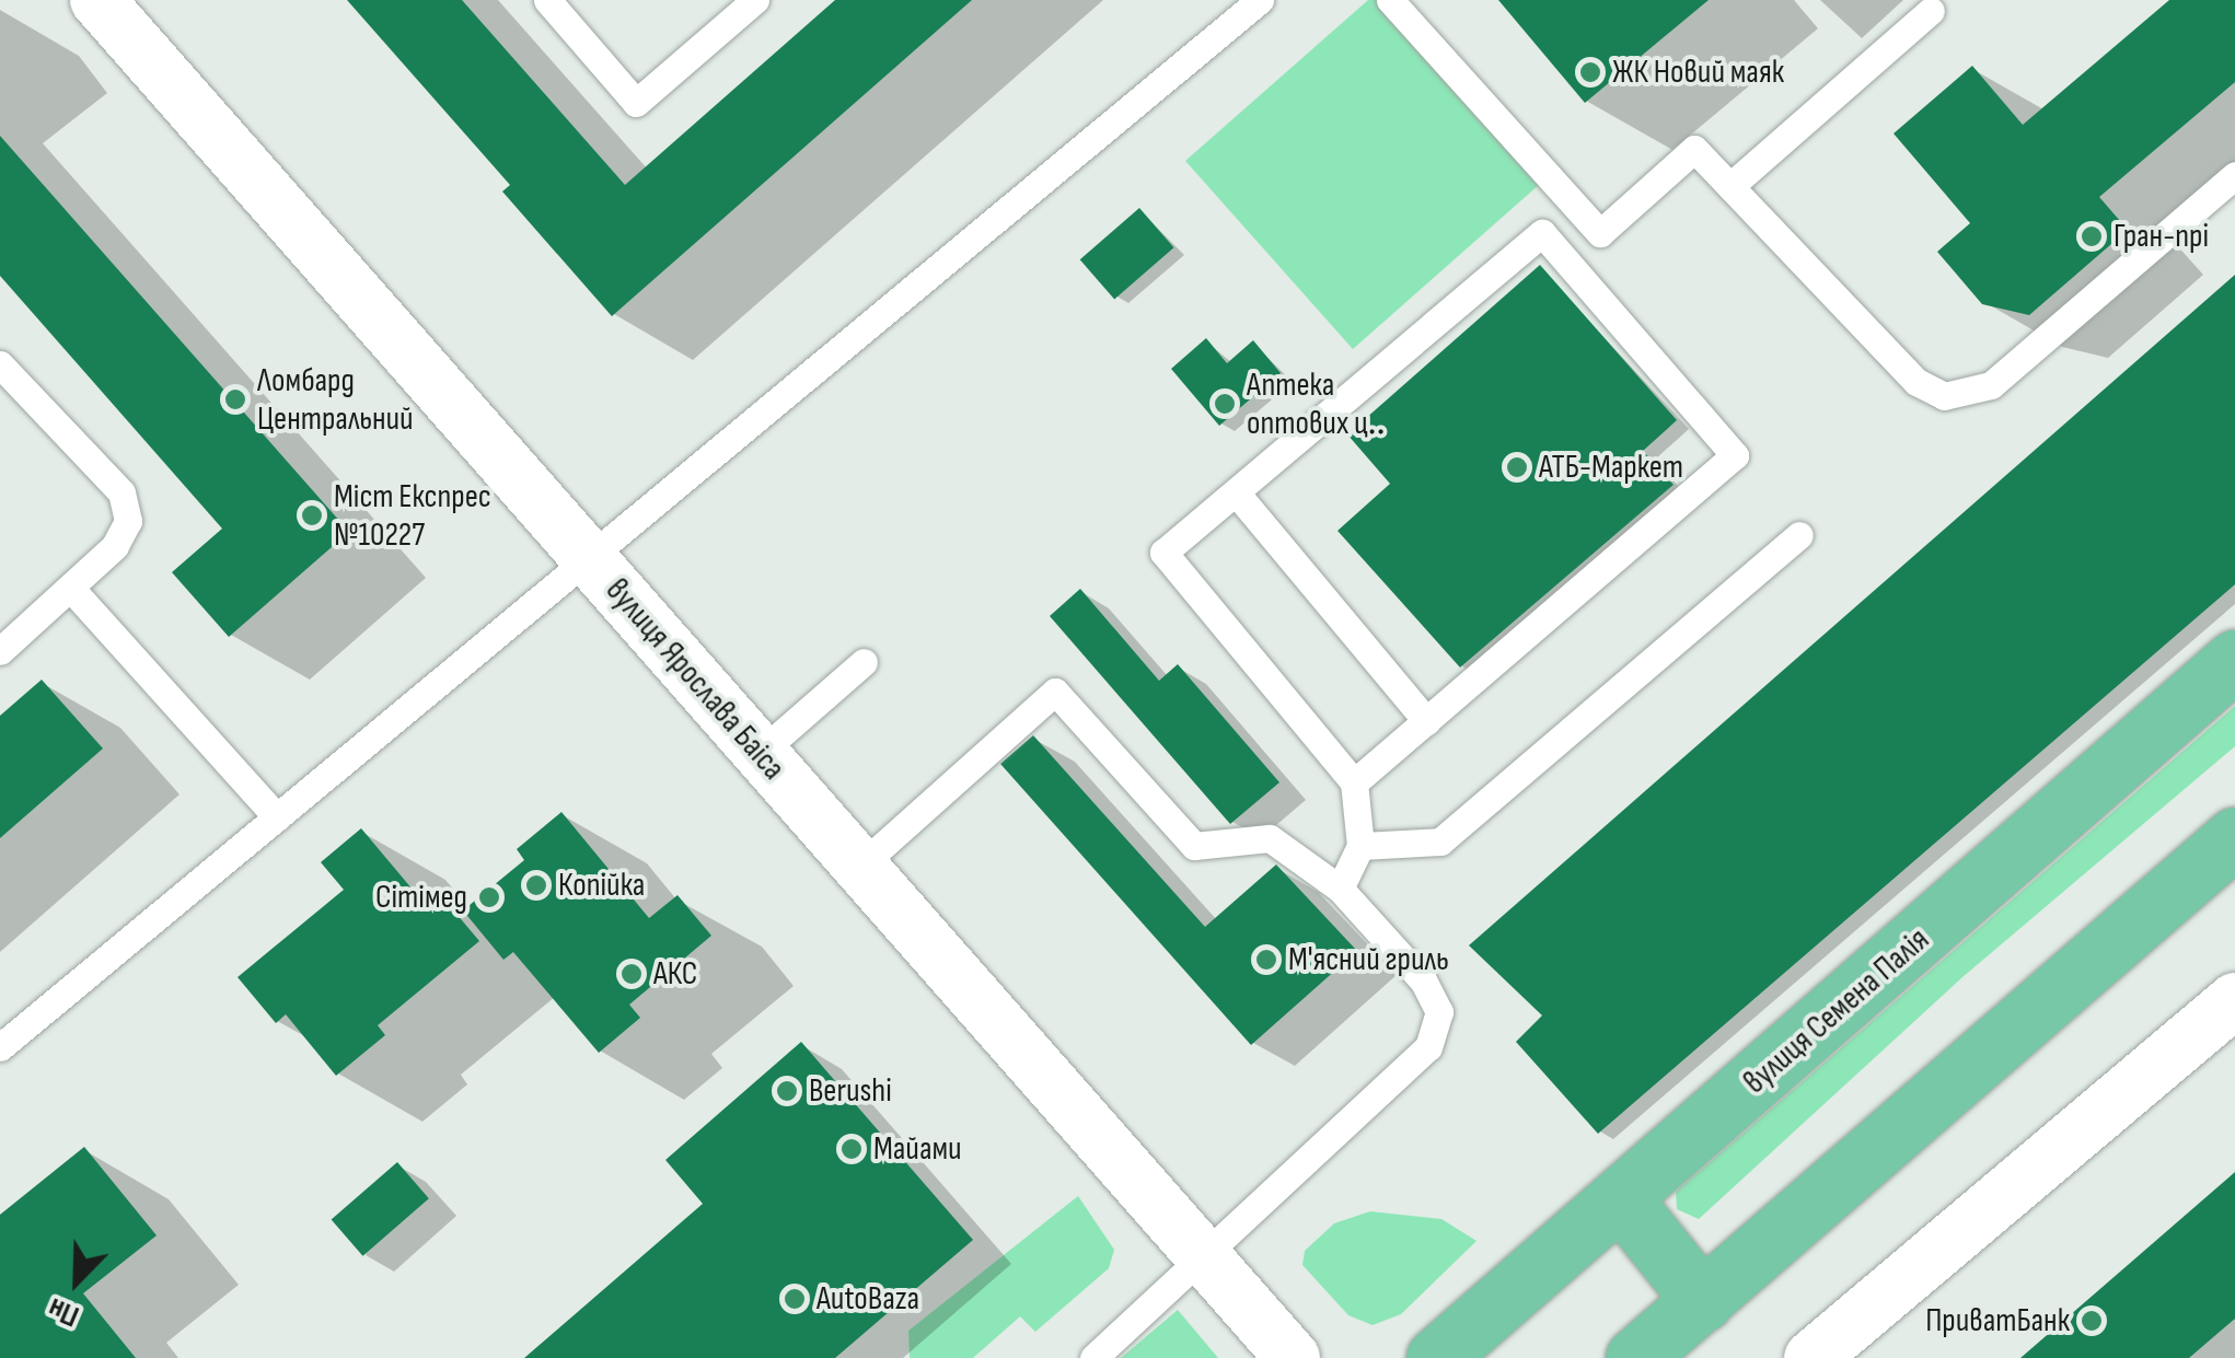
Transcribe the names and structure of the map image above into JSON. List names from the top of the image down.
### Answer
{
  "streets": {
    "main road": ["вулиця Семена Палія"],
    "street": ["вулиця Ярослава Баіса"]
  },
  "places": [
    "ЖК Новий маяк",
    "Гран-прi",
    "Ломбард Центральний",
    "Аптека оптових ц‥",
    "АТБ-Маркет",
    "Міст Експрес №10227",
    "Копійка",
    "Сітімед",
    "М'ясний гриль",
    "АКС",
    "Berushi",
    "Майами",
    "AutoBaza",
    "ПриватБанк"
  ],
  "north": "bottom left"
}
